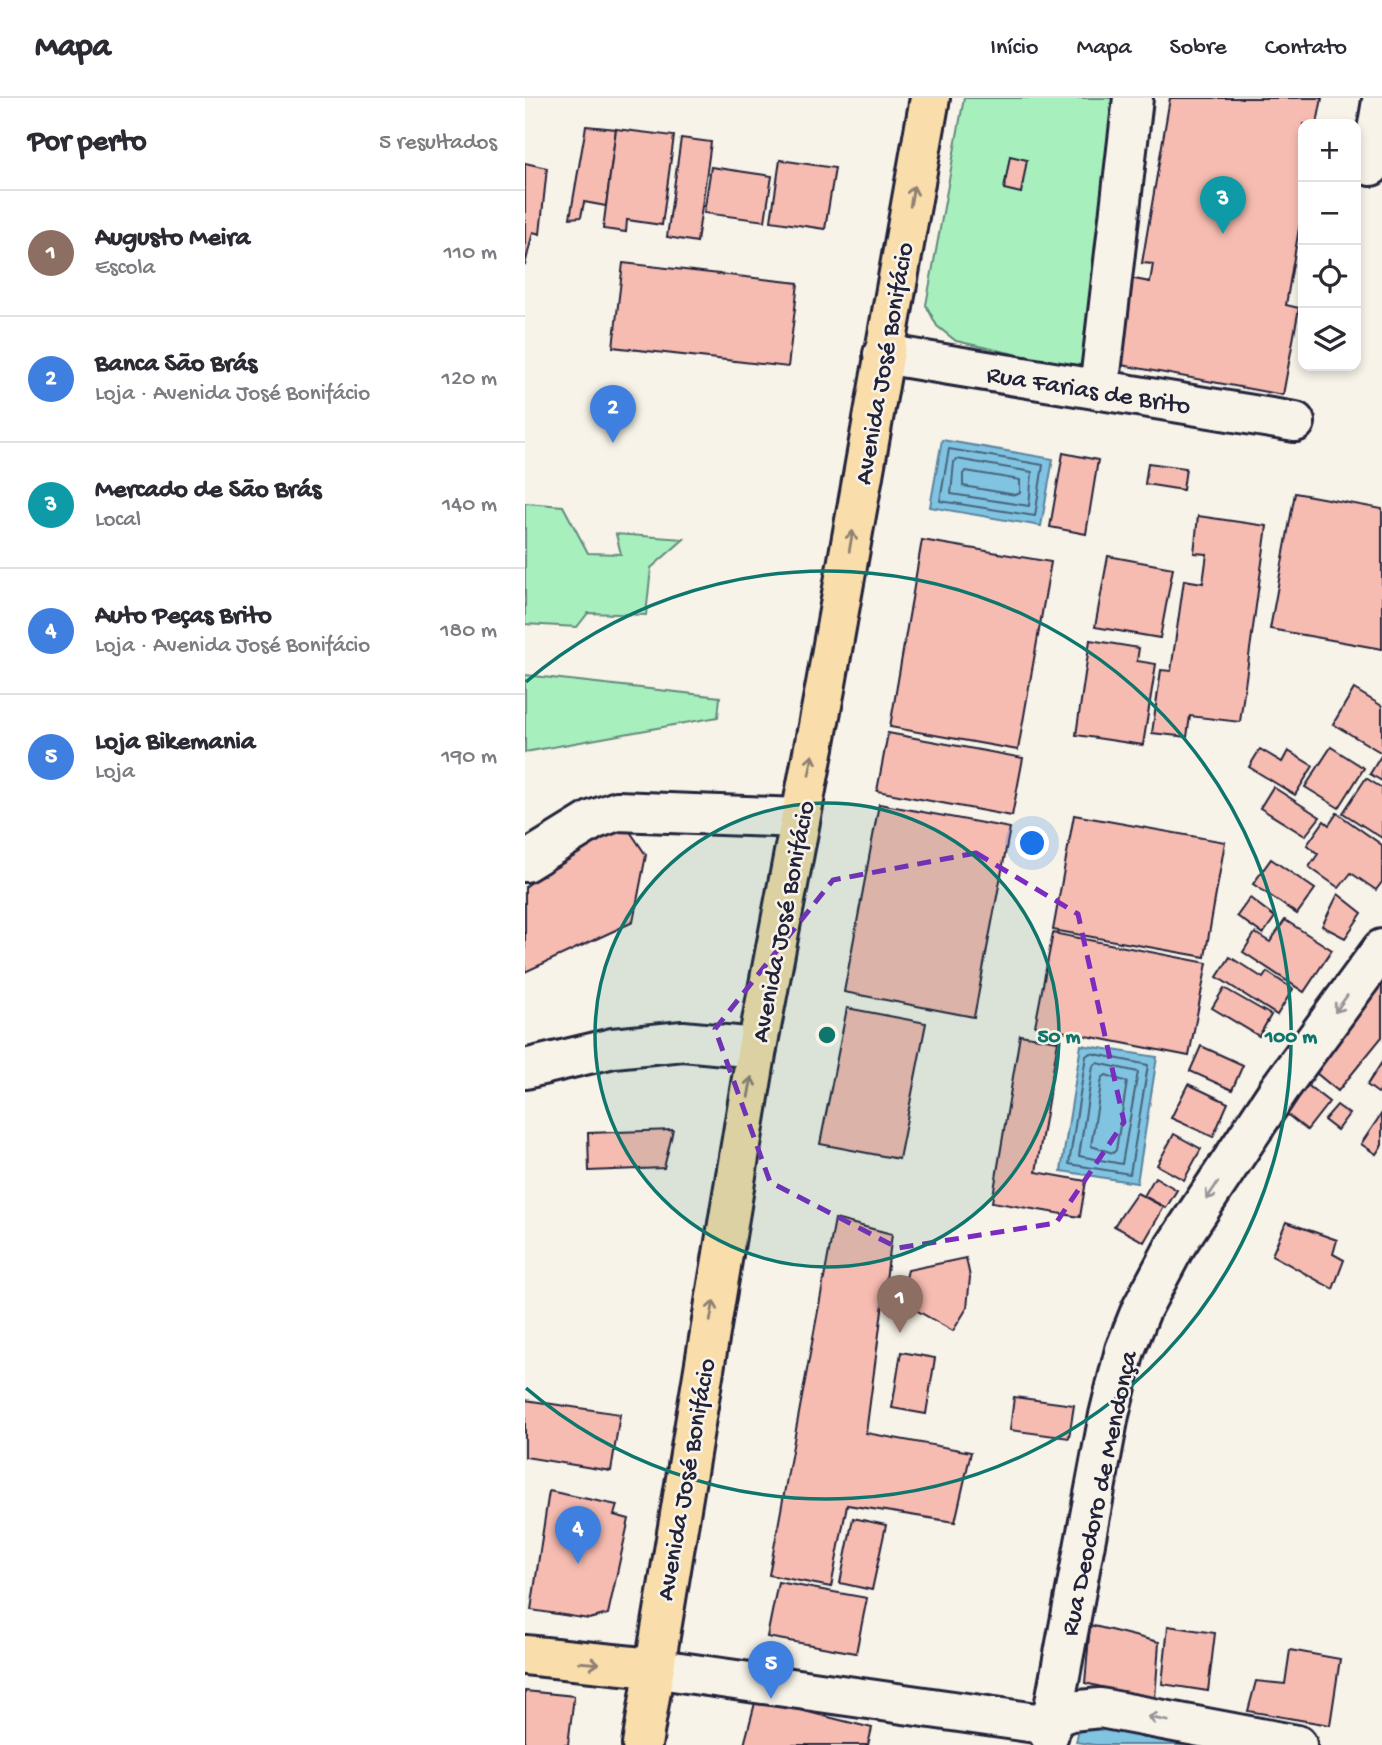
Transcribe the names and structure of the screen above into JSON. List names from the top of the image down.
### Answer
{
  "streets": {
    "main road": ["Avenida José Bonifácio"],
    "street": ["Rua Farias de Brito", "Rua Deodoro de Mendonça"]
  },
  "crossings": [
    ["Avenida José Bonifácio", "Rua Farias de Brito"]
  ],
  "one_way": ["Avenida José Bonifácio", "Rua Deodoro de Mendonça"],
  "page": {
    "header": "Mapa",
    "nav": [
      "Início",
      "Mapa",
      "Sobre",
      "Contato"
    ],
    "heading": ["Por perto", "5 resultados"],
    "map_buttons": ["+", "−"],
    "pins": [
      "3",
      "2",
      "1",
      "4",
      "5"
    ],
    "list": [
      {
        "mark": "1",
        "name": "Augusto Meira",
        "note": "Escola",
        "value": "110 m"
      },
      {
        "mark": "2",
        "name": "Banca São Brás",
        "note": "Loja · Avenida José Bonifácio",
        "value": "120 m"
      },
      {
        "mark": "3",
        "name": "Mercado de São Brás",
        "note": "Local",
        "value": "140 m"
      },
      {
        "mark": "4",
        "name": "Auto Peças Brito",
        "note": "Loja · Avenida José Bonifácio",
        "value": "180 m"
      },
      {
        "mark": "5",
        "name": "Loja Bikemania",
        "note": "Loja",
        "value": "190 m"
      }
    ]
  },
  "rings": ["50 m", "100 m"]
}
